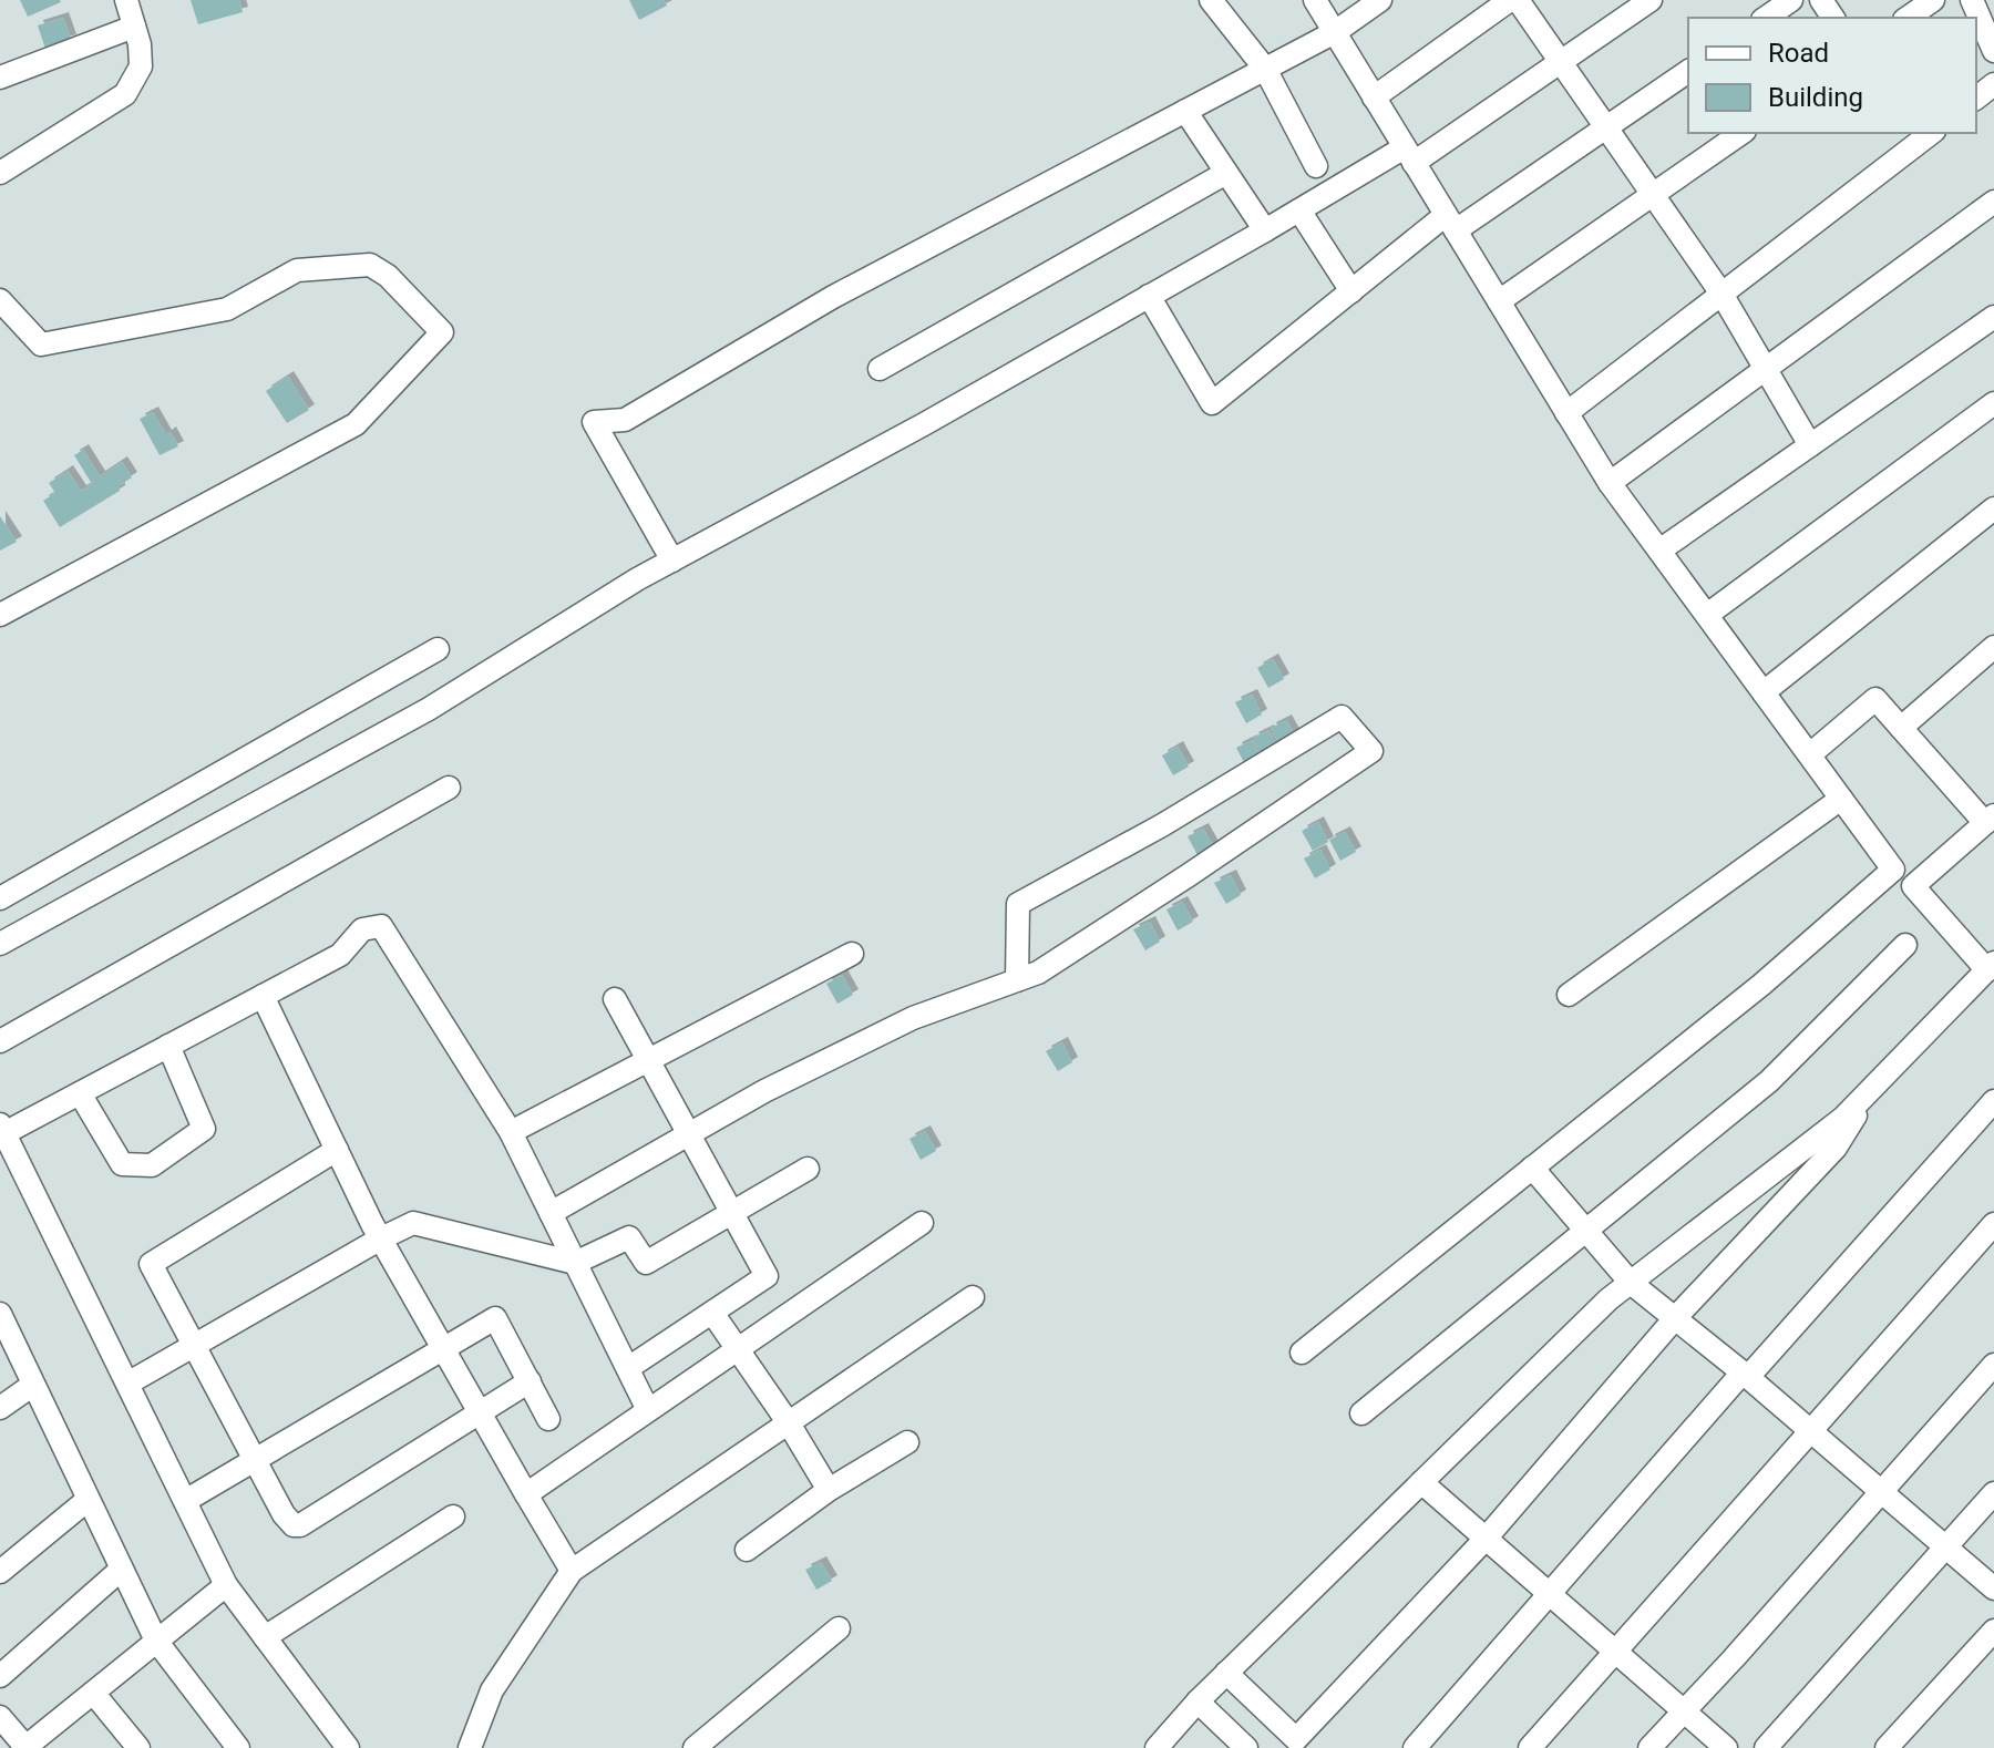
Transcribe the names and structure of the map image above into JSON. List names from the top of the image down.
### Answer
{
  "legend": ["Road", "Building"]
}
